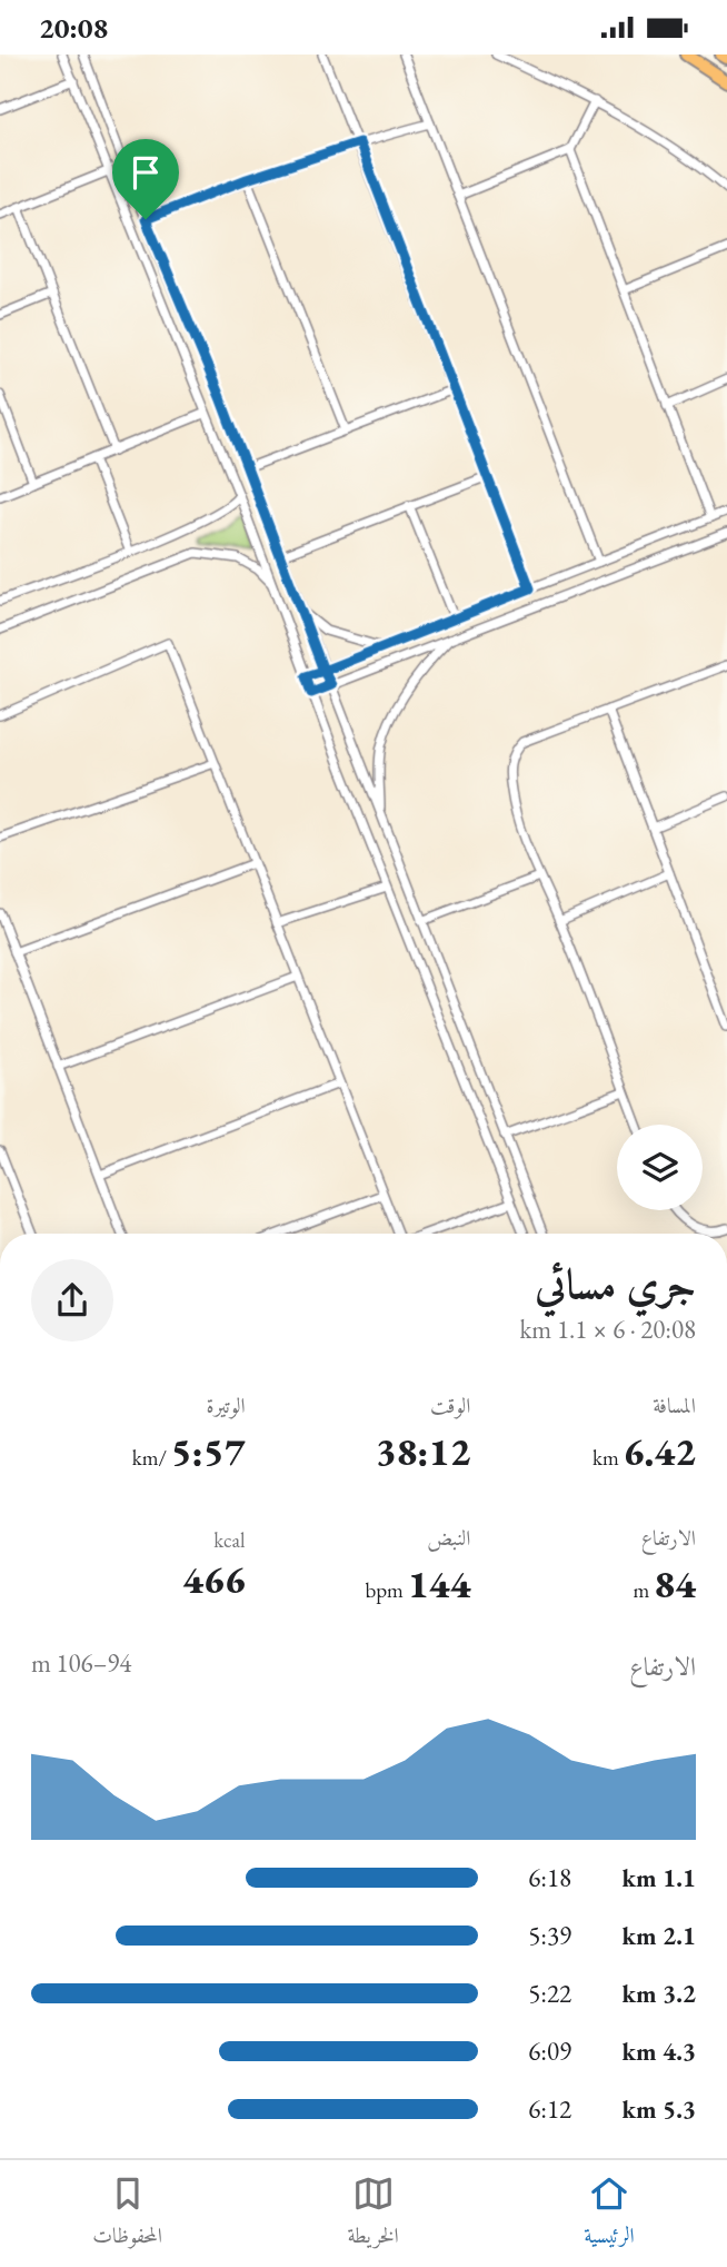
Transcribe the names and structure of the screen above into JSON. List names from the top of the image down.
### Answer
{
  "page": {
    "status": "20:08",
    "heading": ["جري مسائي", "20:08 · 6 × 1.1 km"],
    "stats": [
      ["المسافة", "6.42 km"],
      ["الوقت", "38:12"],
      ["الوتيرة", "5:57 /km"],
      ["الارتفاع", "84 m"],
      ["النبض", "144 bpm"],
      ["kcal", "466"]
    ],
    "chart": ["الارتفاع", "94–106 m"],
    "list": [
      {
        "name": "1.1 km",
        "note": "6:18"
      },
      {
        "name": "2.1 km",
        "note": "5:39"
      },
      {
        "name": "3.2 km",
        "note": "5:22"
      },
      {
        "name": "4.3 km",
        "note": "6:09"
      },
      {
        "name": "5.3 km",
        "note": "6:12"
      }
    ],
    "tabs": ["الرئيسية", "الخريطة", "المحفوظات"]
  }
}
